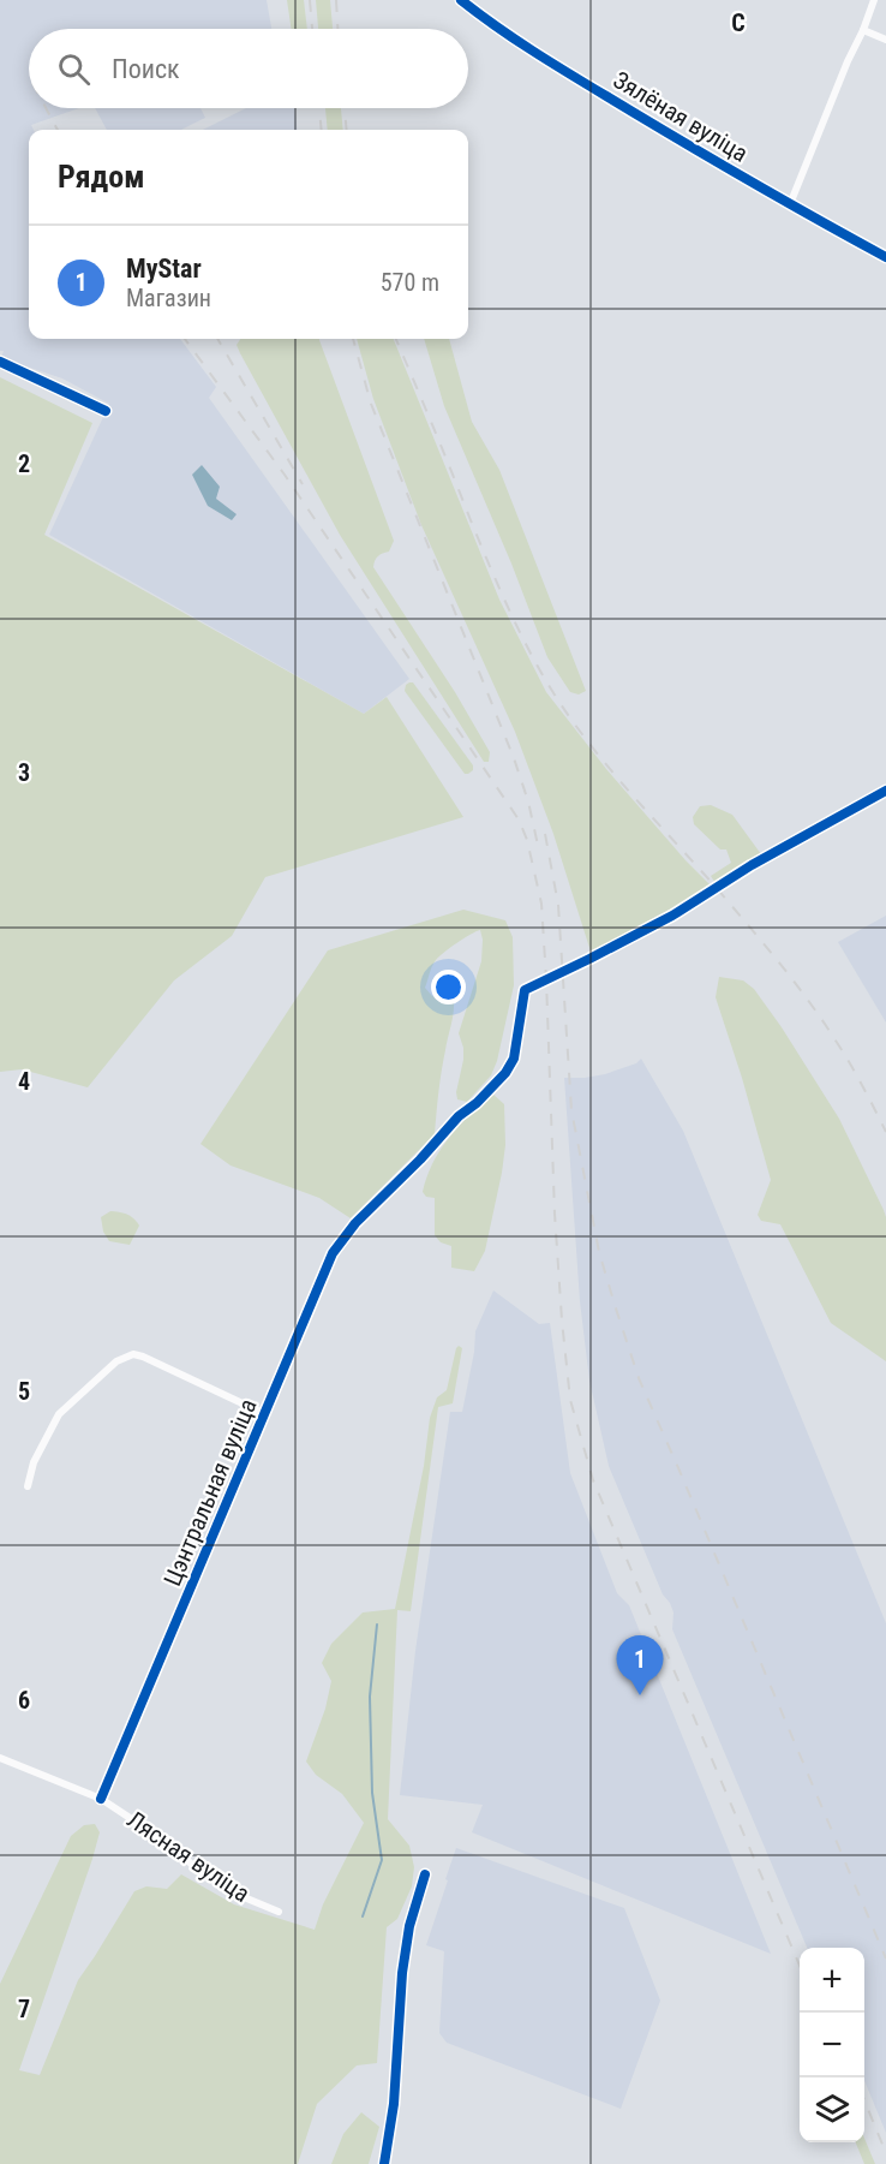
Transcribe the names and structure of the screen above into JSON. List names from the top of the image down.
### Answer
{
  "streets": {
    "street": ["Зялёная вуліца", "Цэнтральная вуліца", "Лясная вуліца"]
  },
  "crossings": [
    ["Цэнтральная вуліца", "Лясная вуліца"]
  ],
  "page": {
    "search": "Поиск",
    "heading": "Рядом",
    "list": [
      {
        "mark": "1",
        "name": "MyStar",
        "note": "Магазин",
        "value": "570 m"
      }
    ],
    "pins": "1",
    "map_buttons": ["+", "−"]
  },
  "grid": {
    "columns": ["C"],
    "rows": [
      "2",
      "3",
      "4",
      "5",
      "6",
      "7"
    ]
  }
}
